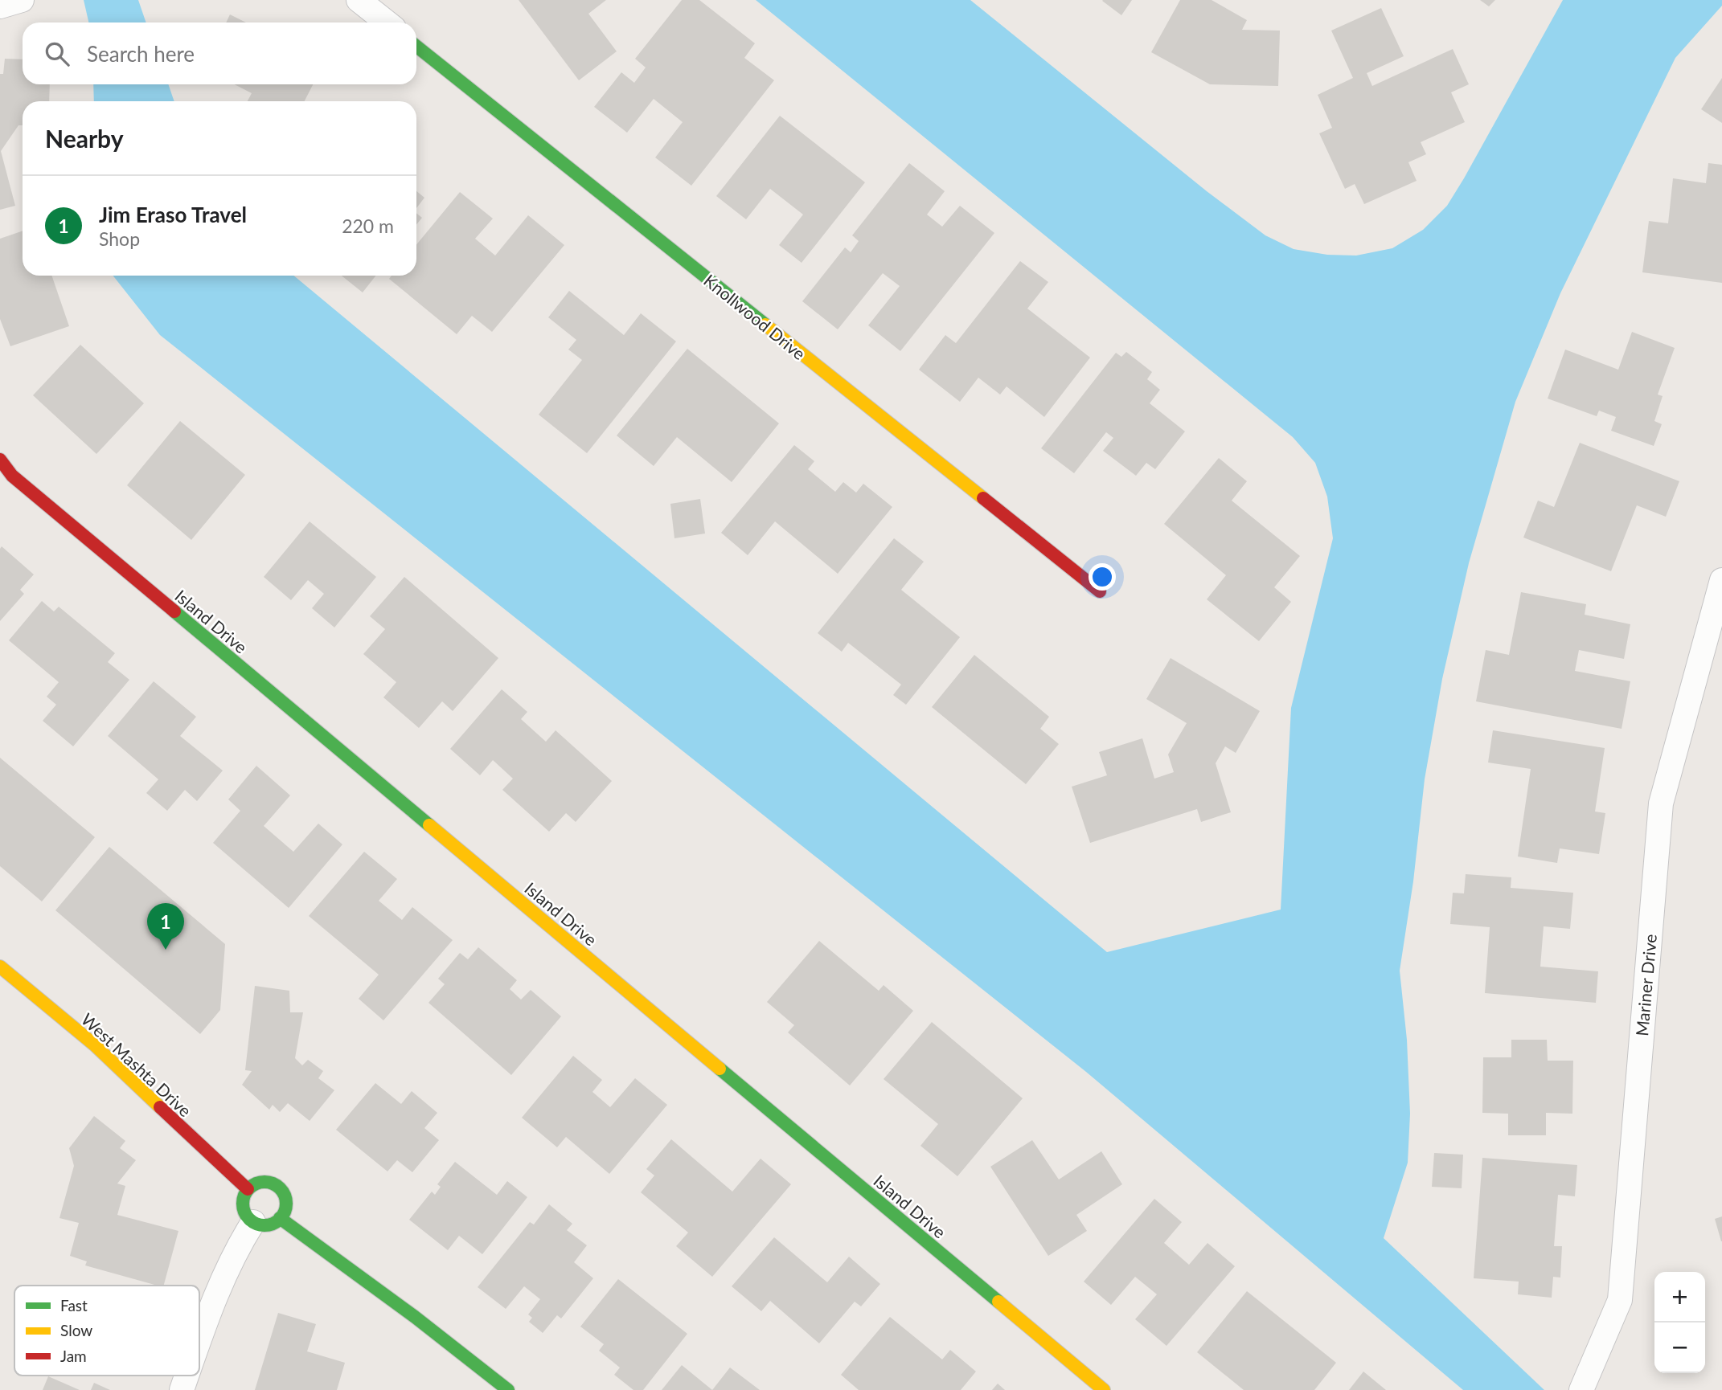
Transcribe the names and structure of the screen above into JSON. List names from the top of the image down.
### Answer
{
  "streets": {
    "street": [
      "Knollwood Drive",
      "Island Drive",
      "Mariner Drive",
      "West Mashta Drive"
    ]
  },
  "legend": ["Fast", "Slow", "Jam"],
  "page": {
    "search": "Search here",
    "heading": "Nearby",
    "list": [
      {
        "mark": "1",
        "name": "Jim Eraso Travel",
        "note": "Shop",
        "value": "220 m"
      }
    ],
    "pins": "1",
    "map_buttons": ["+", "−"]
  }
}
